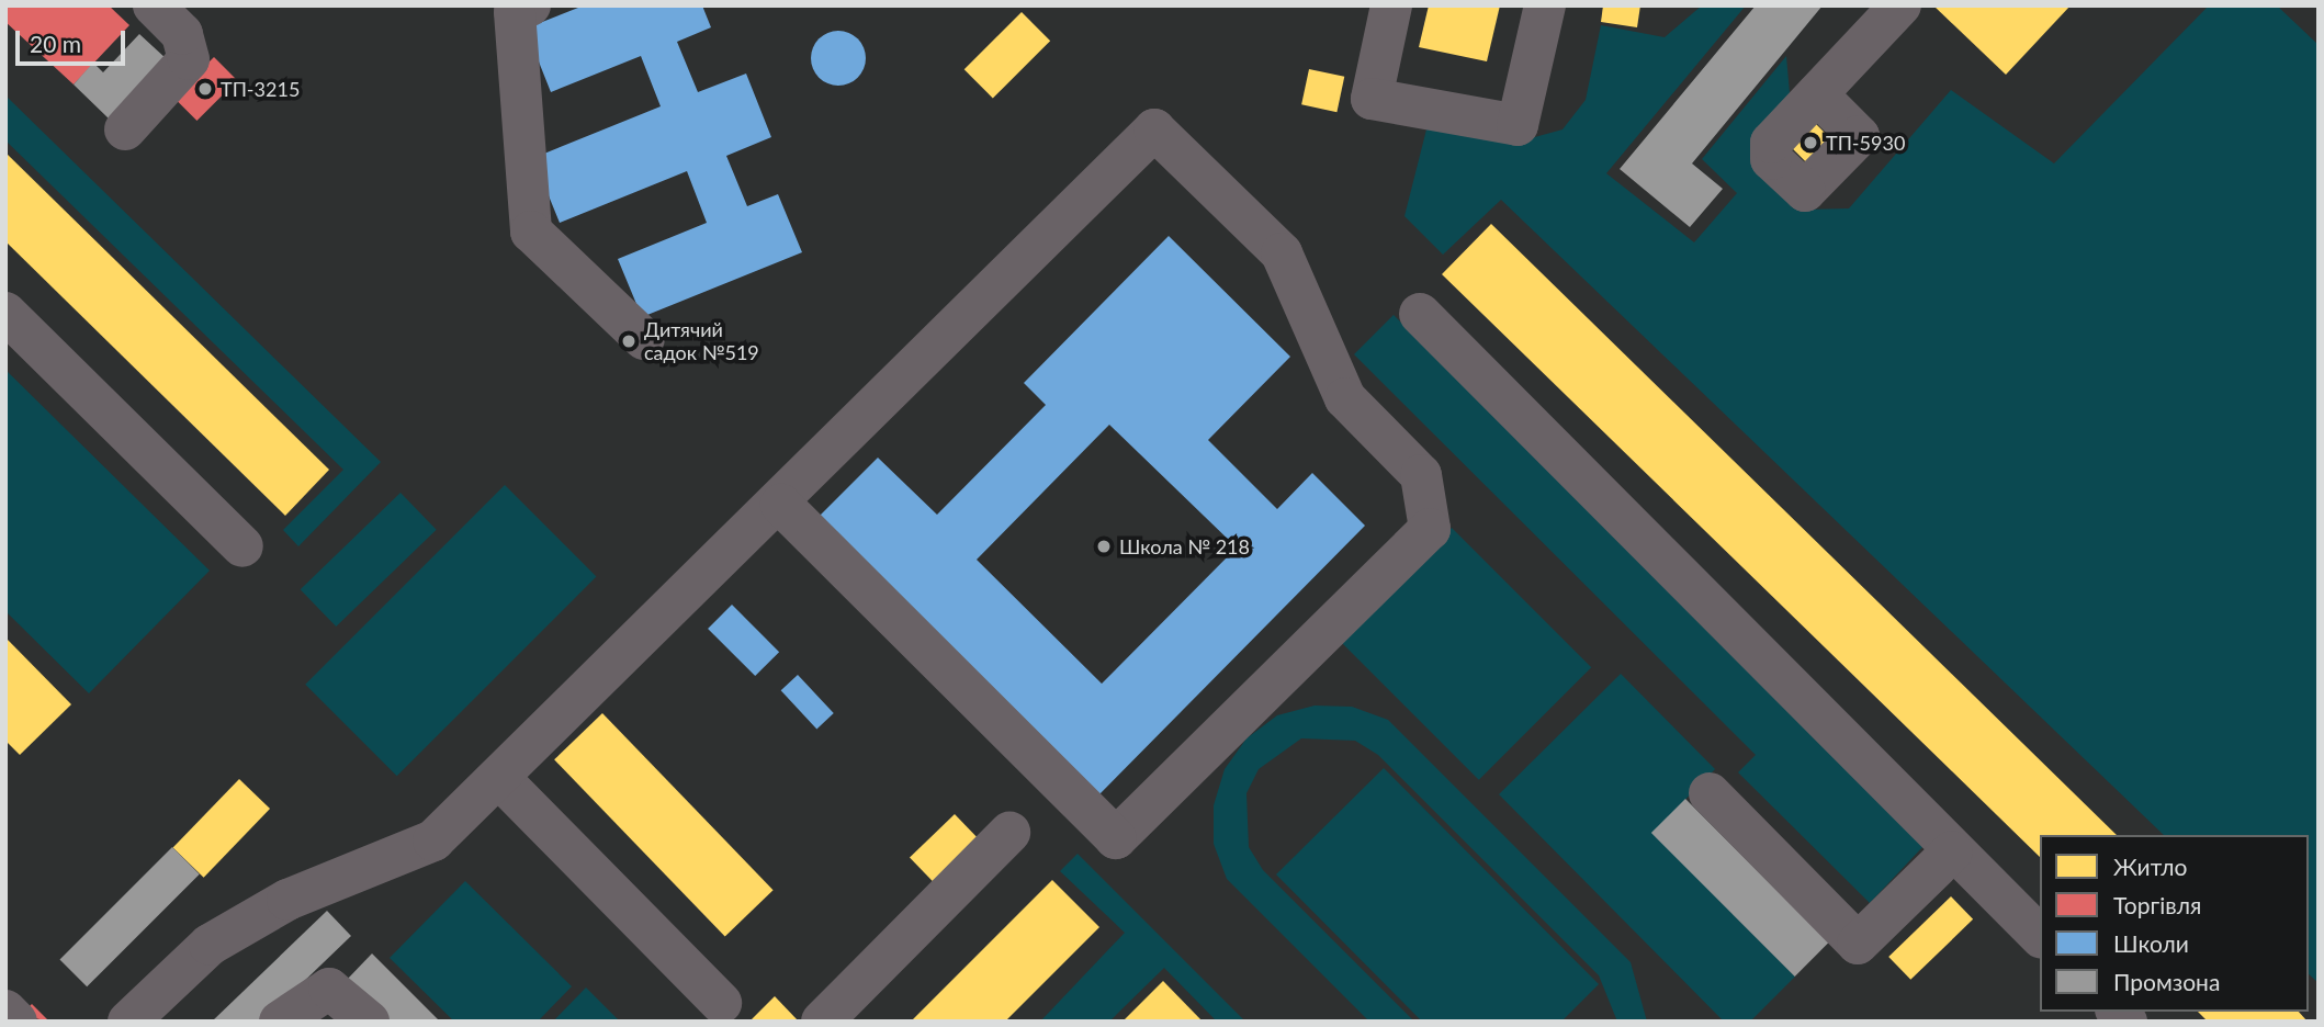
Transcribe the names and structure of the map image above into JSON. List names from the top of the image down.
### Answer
{
  "places": [
    "ТП-3215",
    "ТП-5930",
    "Дитячий садок №519",
    "Школа № 218"
  ],
  "legend": [
    "Житло",
    "Торгівля",
    "Школи",
    "Промзона"
  ],
  "scale_bar": "20 m"
}
